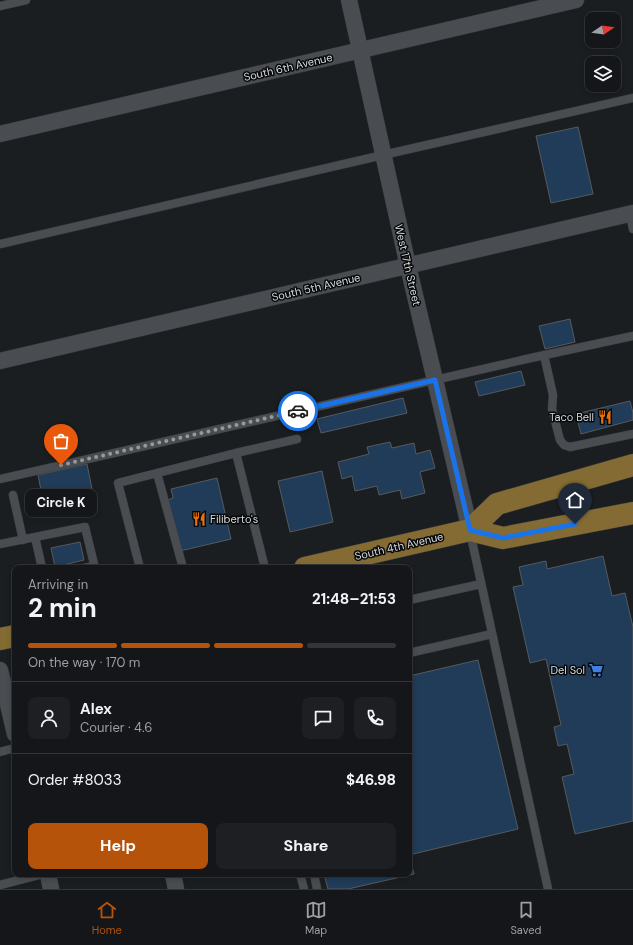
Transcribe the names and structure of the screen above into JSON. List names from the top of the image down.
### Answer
{
  "streets": {
    "main road": ["South 4th Avenue"],
    "street": ["South 6th Avenue", "West 17th Street", "South 5th Avenue"]
  },
  "crossings": [
    ["South 6th Avenue", "West 17th Street"],
    ["West 17th Street", "South 5th Avenue"],
    ["West 17th Street", "South 4th Avenue"]
  ],
  "places": {
    "restaurant": ["Taco Bell", "Filiberto's"],
    "other": ["Circle K"],
    "supermarket": ["Del Sol"]
  },
  "north": "right",
  "page": {
    "bubble": "Circle K",
    "heading": ["2 min", "Arriving in", "21:48–21:53"],
    "panel": [
      "Alex",
      "Courier · 4.6",
      "Order #8033",
      "$46.98"
    ],
    "bar": "On the way · 170 m",
    "buttons": ["Help", "Share"],
    "tabs": ["Home", "Map", "Saved"]
  }
}
